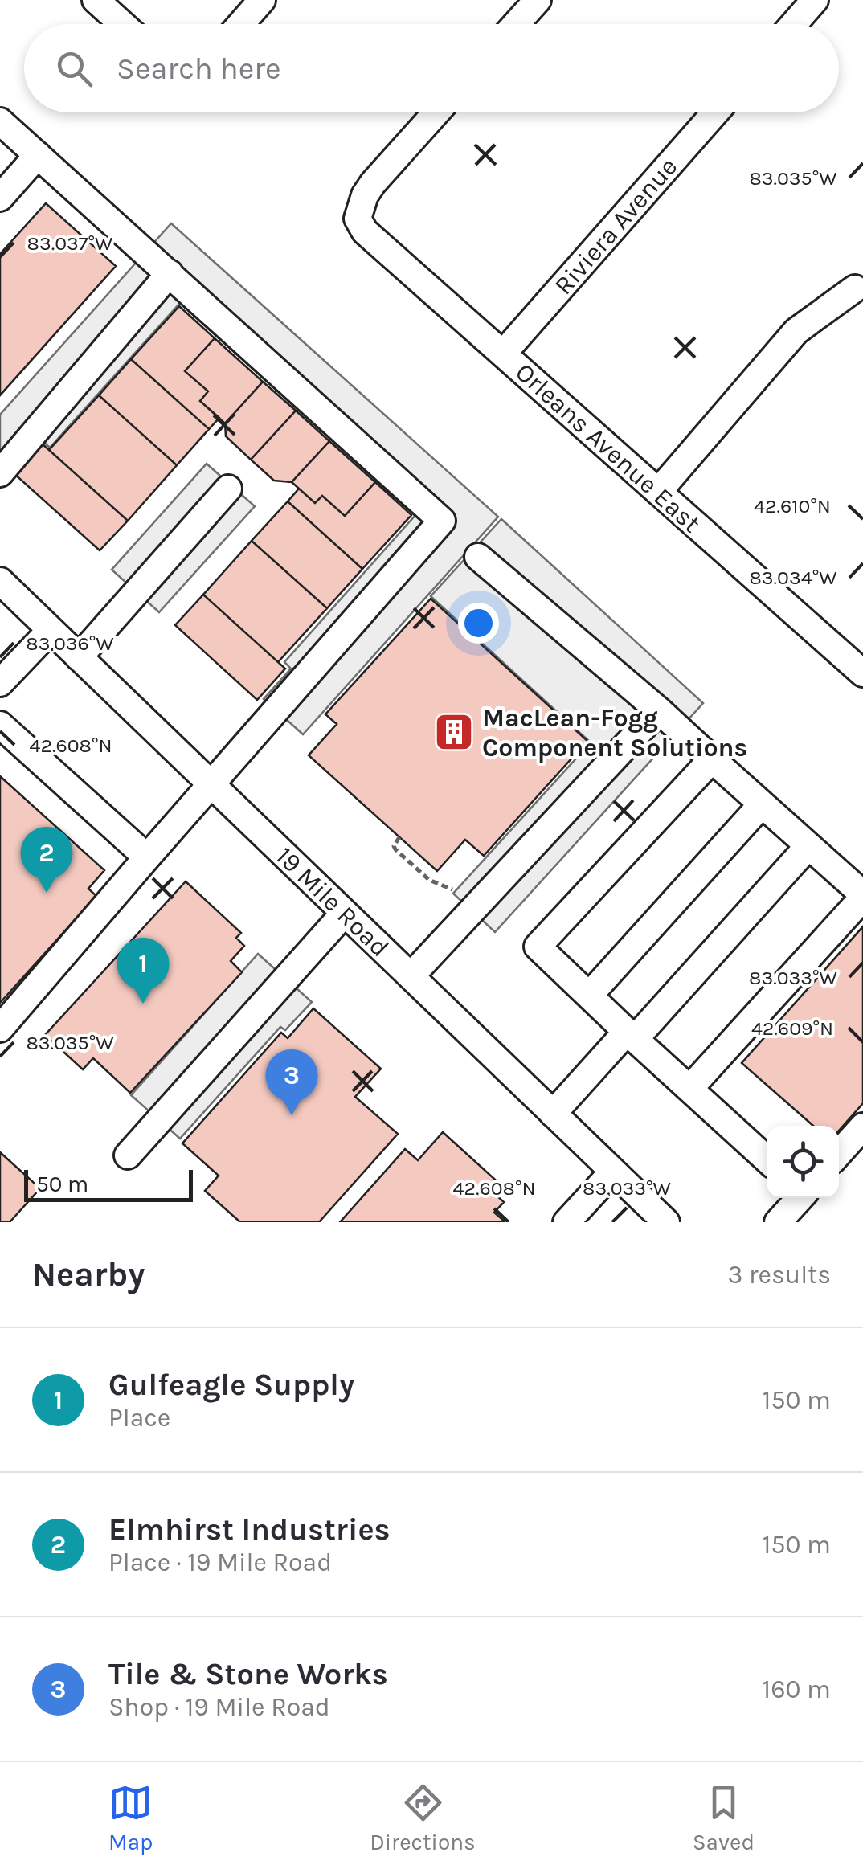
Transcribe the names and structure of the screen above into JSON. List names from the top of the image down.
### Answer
{
  "streets": {
    "street": ["Riviera Avenue", "Orleans Avenue East", "19 Mile Road"]
  },
  "crossings": [
    ["Riviera Avenue", "Orleans Avenue East"]
  ],
  "places": {
    "building": ["MacLean-Fogg Component Solutions"]
  },
  "scale_bar": "50 m",
  "page": {
    "search": "Search here",
    "pins": ["2", "1", "3"],
    "scale": "50 m",
    "heading": ["Nearby", "3 results"],
    "list": [
      {
        "mark": "1",
        "name": "Gulfeagle Supply",
        "note": "Place",
        "value": "150 m"
      },
      {
        "mark": "2",
        "name": "Elmhirst Industries",
        "note": "Place · 19 Mile Road",
        "value": "150 m"
      },
      {
        "mark": "3",
        "name": "Tile & Stone Works",
        "note": "Shop · 19 Mile Road",
        "value": "160 m"
      }
    ],
    "nav": ["Map", "Directions", "Saved"]
  },
  "coordinates": [
    "83.035°W",
    "83.037°W",
    "42.610°N",
    "83.034°W",
    "83.036°W",
    "42.608°N",
    "83.033°W",
    "42.609°N"
  ]
}
